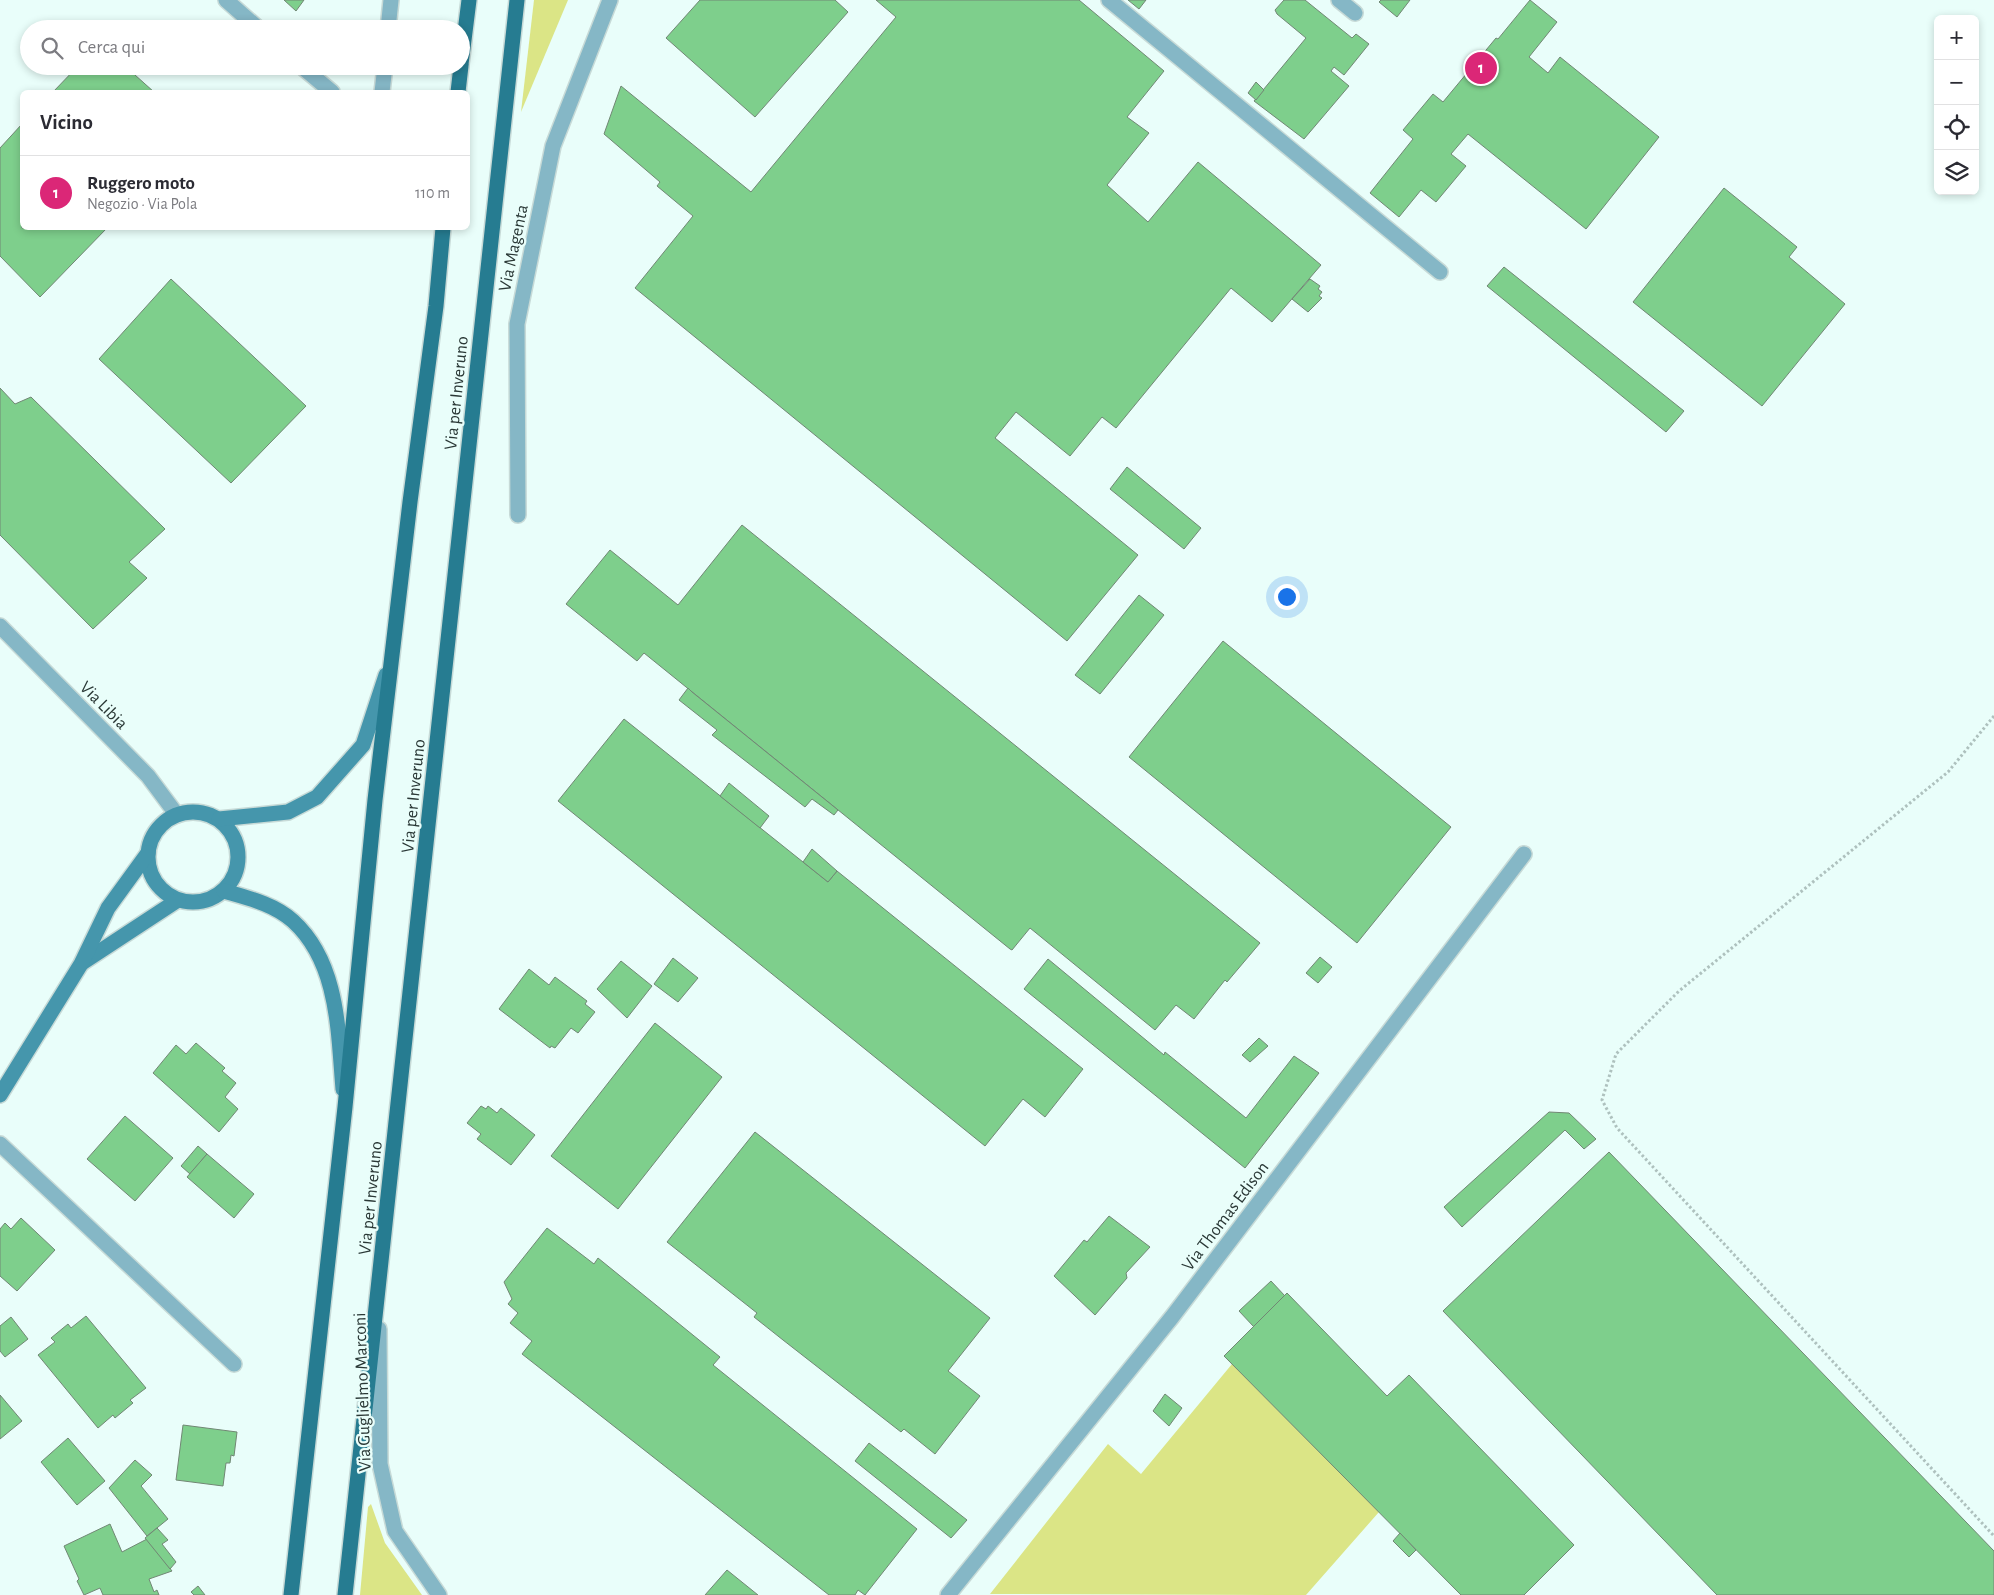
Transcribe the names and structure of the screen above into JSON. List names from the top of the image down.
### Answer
{
  "streets": {
    "main road": ["Via per Inveruno"],
    "street": [
      "Via Magenta",
      "Via Libia",
      "Via Thomas Edison",
      "Via Guglielmo Marconi"
    ]
  },
  "crossings": [
    ["Via per Inveruno", "Via Guglielmo Marconi"]
  ],
  "page": {
    "map_buttons": ["+", "−"],
    "search": "Cerca qui",
    "pins": "1",
    "heading": "Vicino",
    "list": [
      {
        "mark": "1",
        "name": "Ruggero moto",
        "note": "Negozio · Via Pola",
        "value": "110 m"
      }
    ]
  }
}
